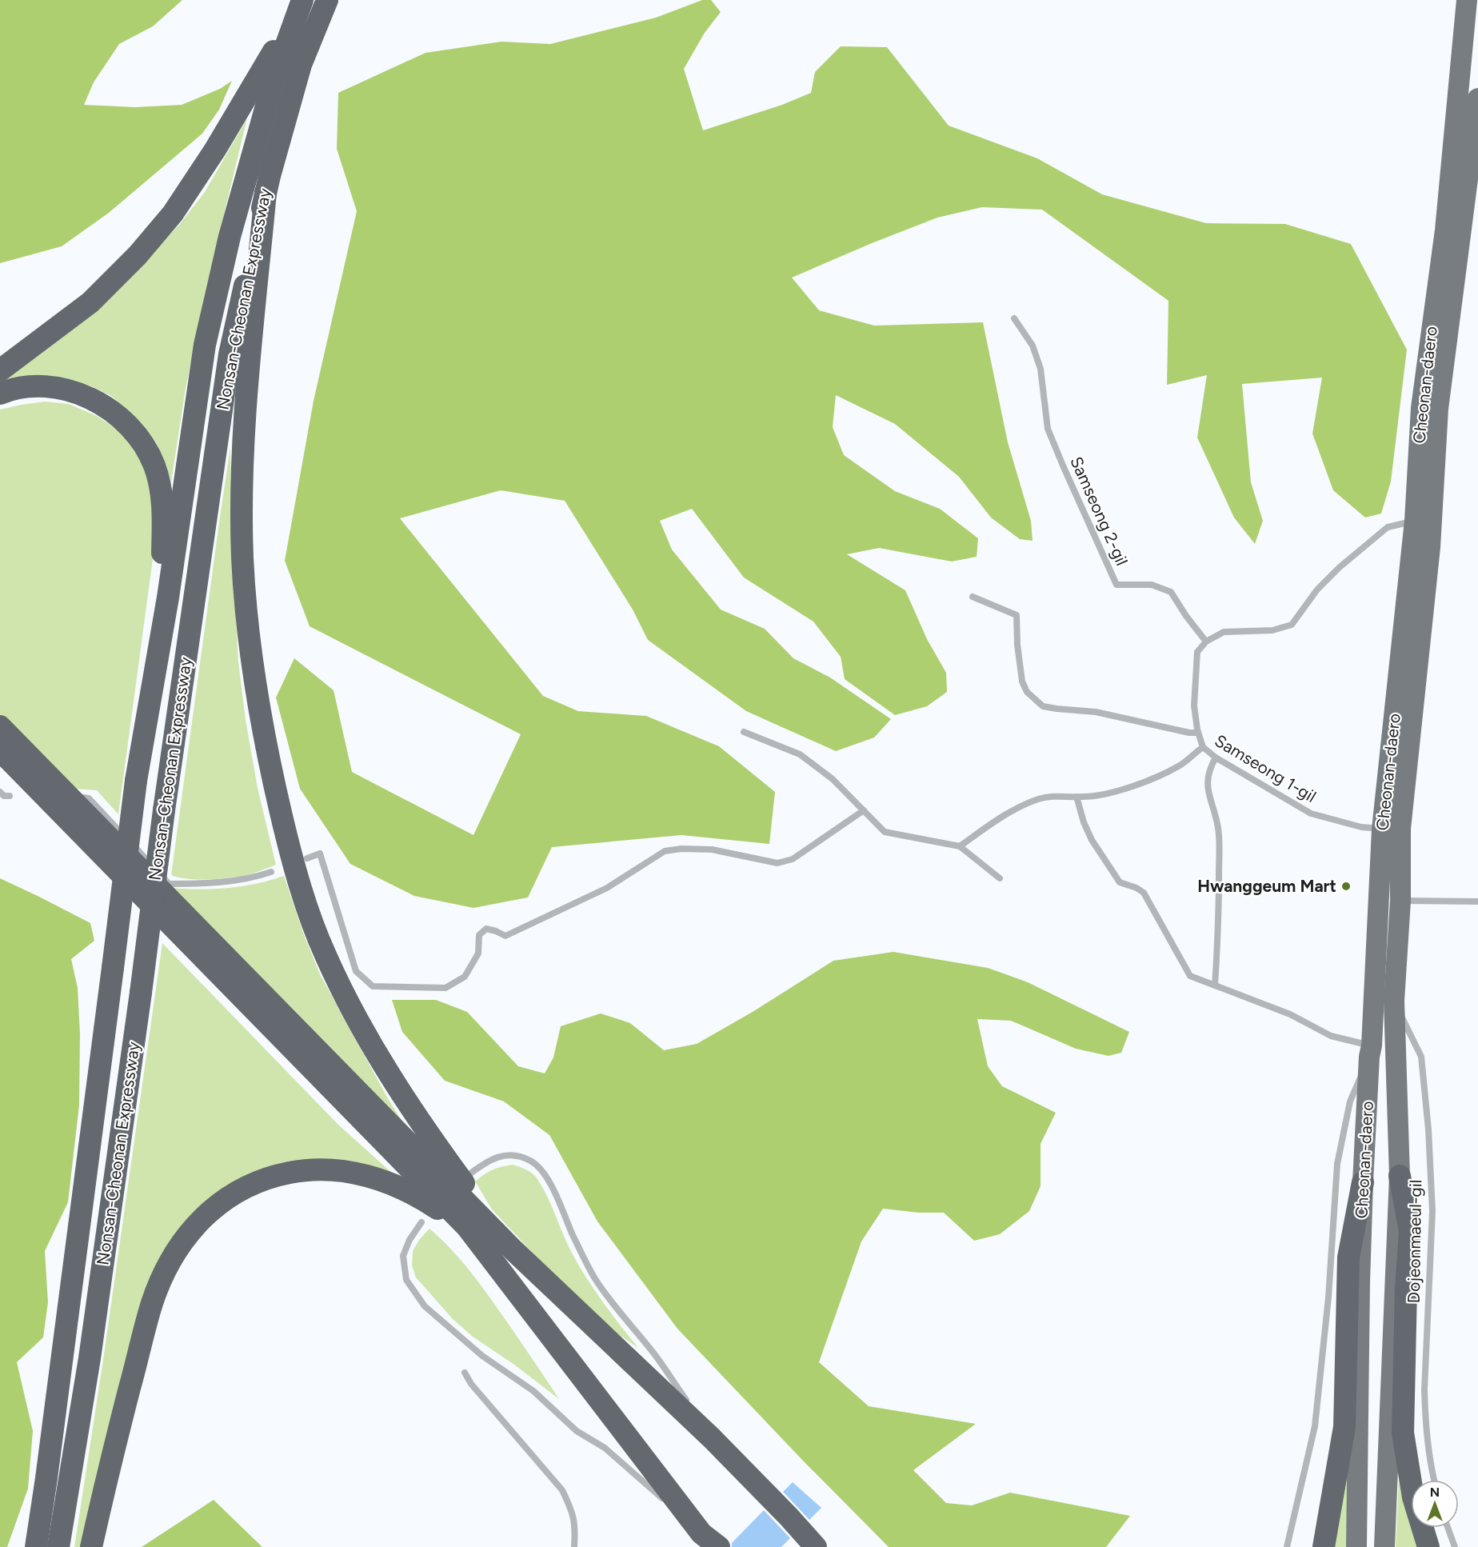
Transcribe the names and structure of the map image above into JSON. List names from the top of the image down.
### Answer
{
  "streets": {
    "highway": ["Nonsan-Cheonan Expressway"],
    "main road": ["Cheonan-daero"],
    "lane": ["Samseong 2-gil", "Samseong 1-gil", "Dojeonmaeul-gil"]
  },
  "crossings": [
    ["Cheonan-daero", "Samseong 1-gil"],
    ["Cheonan-daero", "Dojeonmaeul-gil"]
  ],
  "places": ["Hwanggeum Mart"],
  "north": "top"
}
